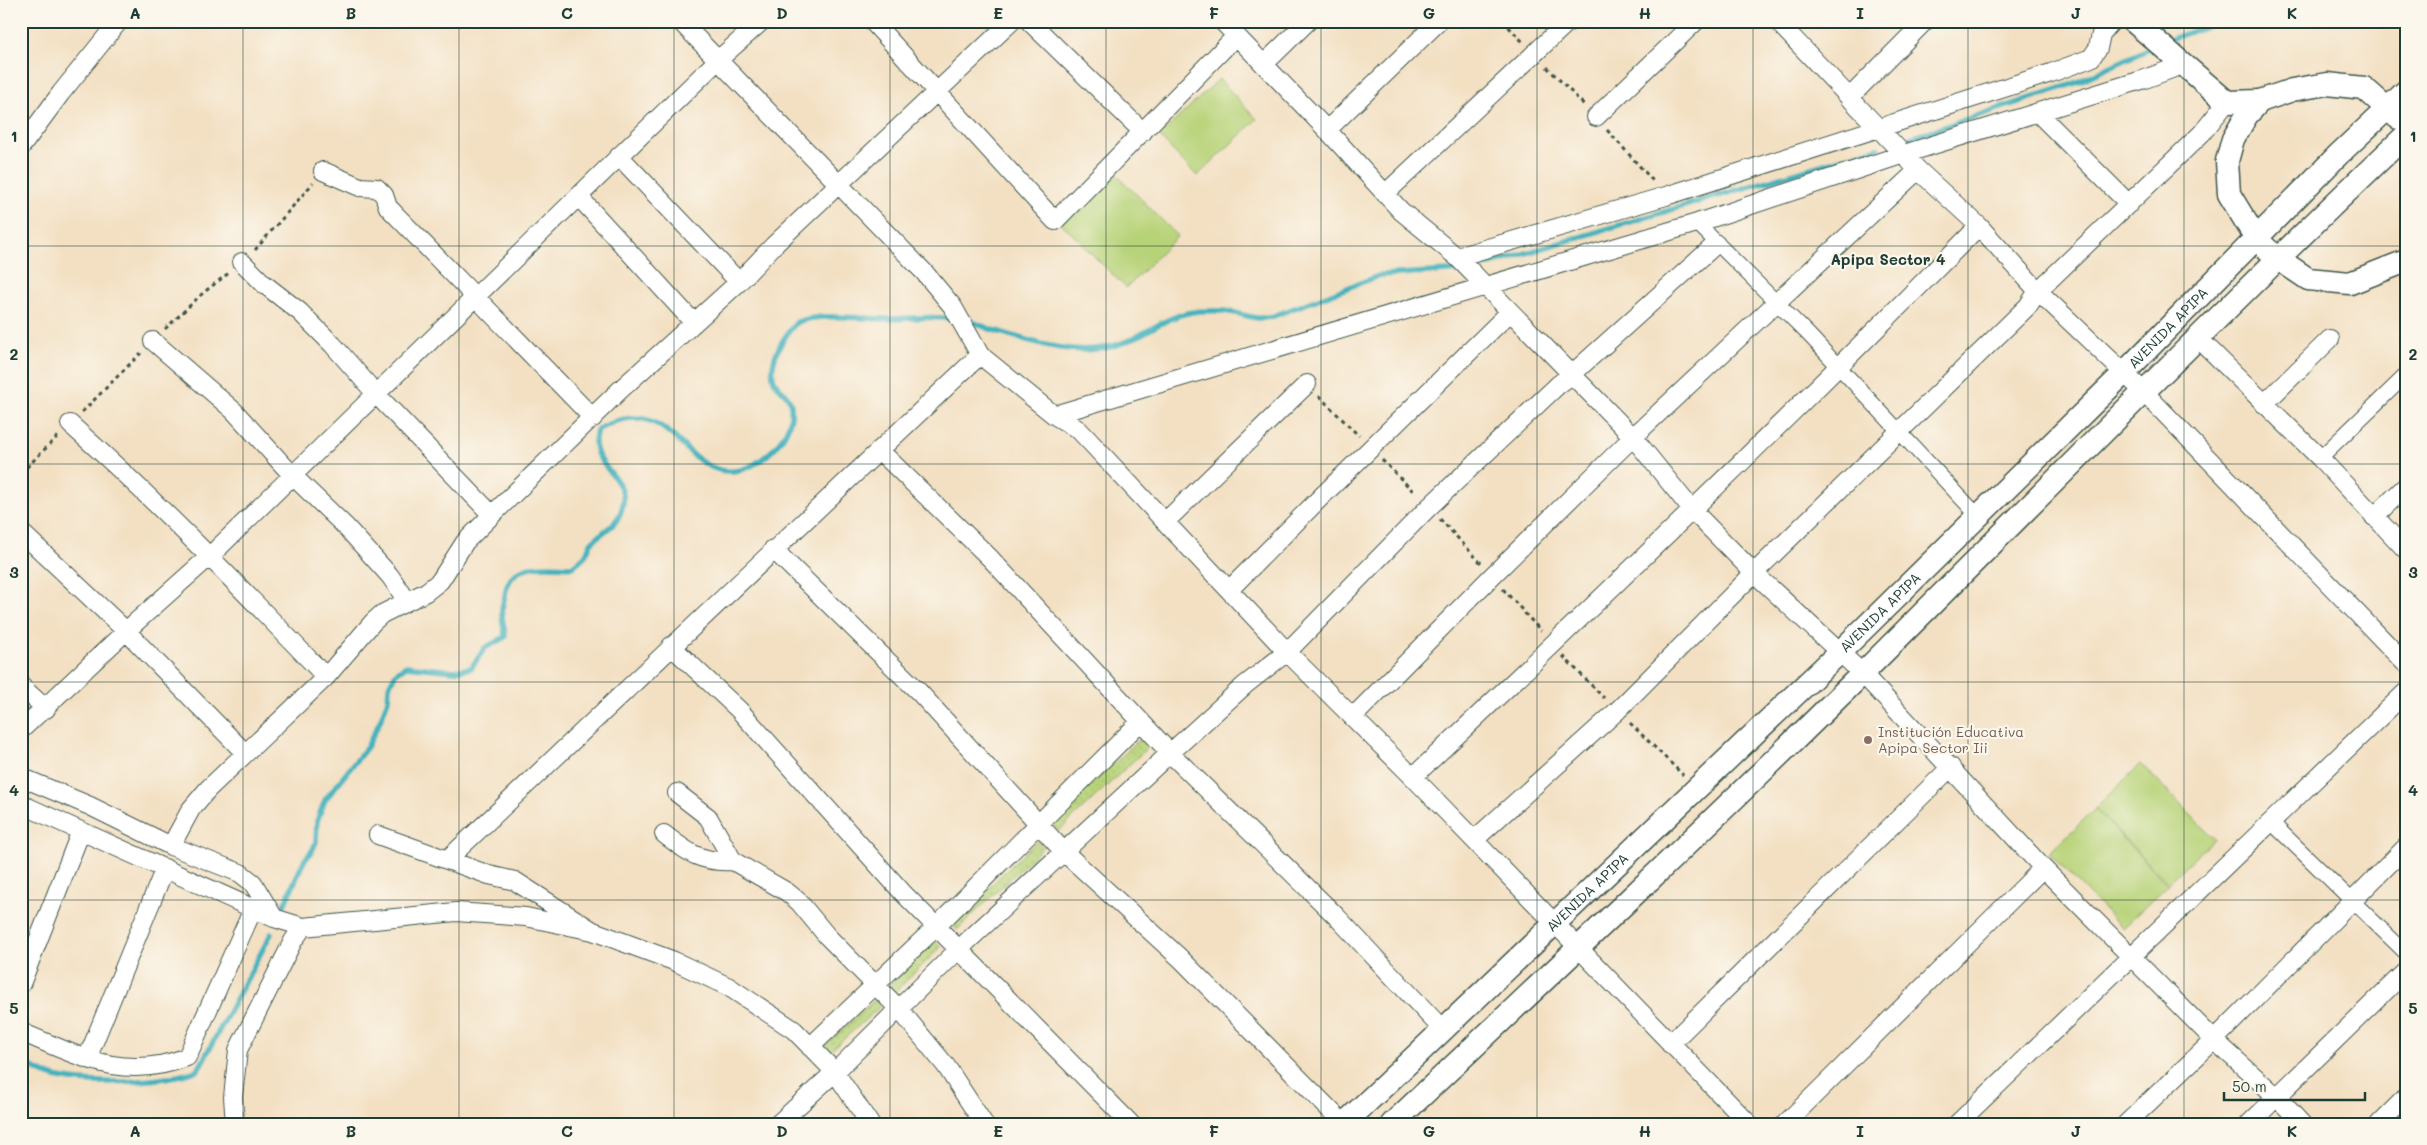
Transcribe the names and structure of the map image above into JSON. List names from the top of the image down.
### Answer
{
  "streets": {
    "street": ["AVENIDA APIPA"]
  },
  "districts": ["Apipa Sector 4"],
  "places": ["Institución Educativa Apipa Sector Iii"],
  "scale_bar": "50 m",
  "grid": {
    "columns": [
      "A",
      "B",
      "C",
      "D",
      "E",
      "F",
      "G",
      "H",
      "I",
      "J",
      "K"
    ],
    "rows": [
      "1",
      "2",
      "3",
      "4",
      "5"
    ]
  }
}
